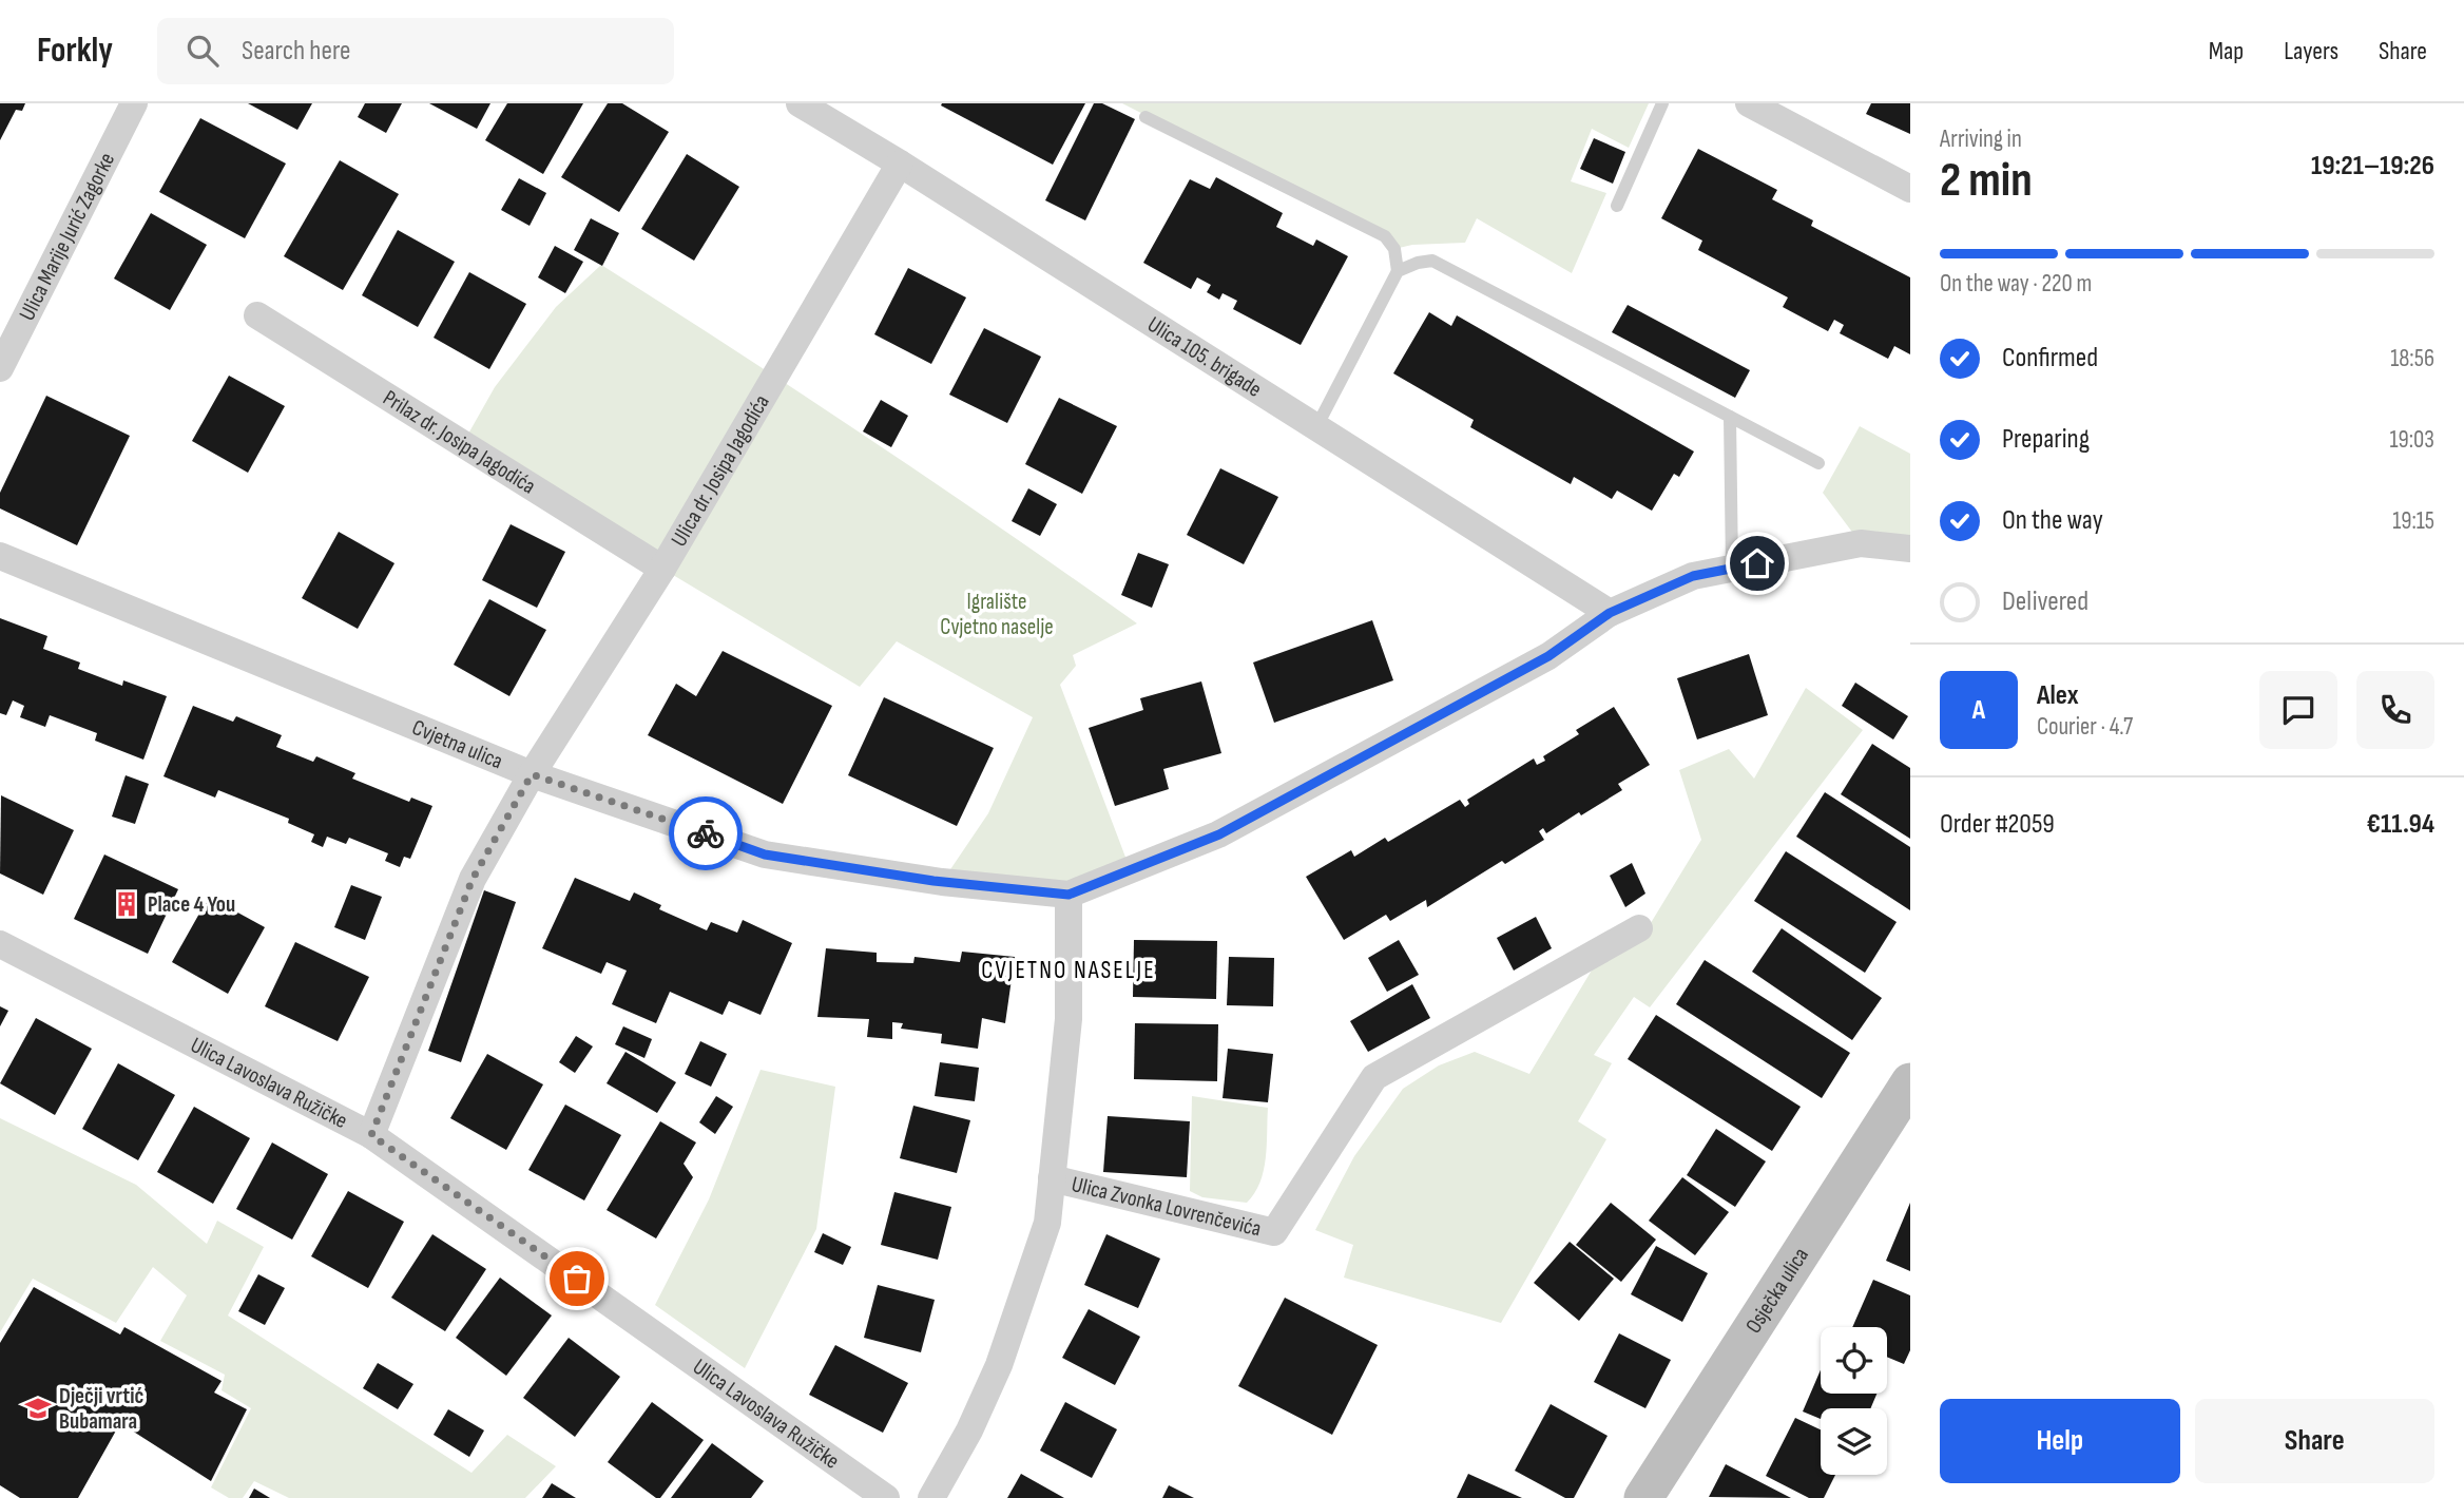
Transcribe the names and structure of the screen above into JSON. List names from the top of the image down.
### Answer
{
  "streets": {
    "street": [
      "Ulica Marije Jurić Zagorke",
      "Ulica 105. brigade",
      "Prilaz dr. Josipa Jagodića",
      "Ulica dr. Josipa Jagodića",
      "Cvjetna ulica",
      "Ulica Lavoslava Ružičke",
      "Ulica Zvonka Lovrenčevića",
      "Osječka ulica"
    ]
  },
  "crossings": [
    ["Ulica 105. brigade", "Ulica dr. Josipa Jagodića"],
    ["Ulica 105. brigade", "Cvjetna ulica"],
    ["Prilaz dr. Josipa Jagodića", "Ulica dr. Josipa Jagodića"],
    ["Ulica dr. Josipa Jagodića", "Cvjetna ulica"],
    ["Ulica dr. Josipa Jagodića", "Ulica Lavoslava Ružičke"],
    ["Cvjetna ulica", "Ulica Zvonka Lovrenčevića"]
  ],
  "districts": ["CVJETNO NASELJE"],
  "parks": ["Igralište Cvjetno naselje"],
  "places": {
    "building": ["Place 4 You"],
    "school or university": ["Dječji vrtić Bubamara"]
  },
  "page": {
    "header": "Forkly",
    "search": "Search here",
    "nav": ["Map", "Layers", "Share"],
    "heading": ["2 min", "Arriving in", "19:21–19:26"],
    "panel": [
      "Alex",
      "Courier · 4.7",
      "Order #2059",
      "€11.94"
    ],
    "bar": "On the way · 220 m",
    "list": [
      ["Confirmed", "18:56"],
      ["Preparing", "19:03"],
      ["On the way", "19:15"],
      "Delivered"
    ],
    "round": "A",
    "buttons": ["Help", "Share"]
  }
}
